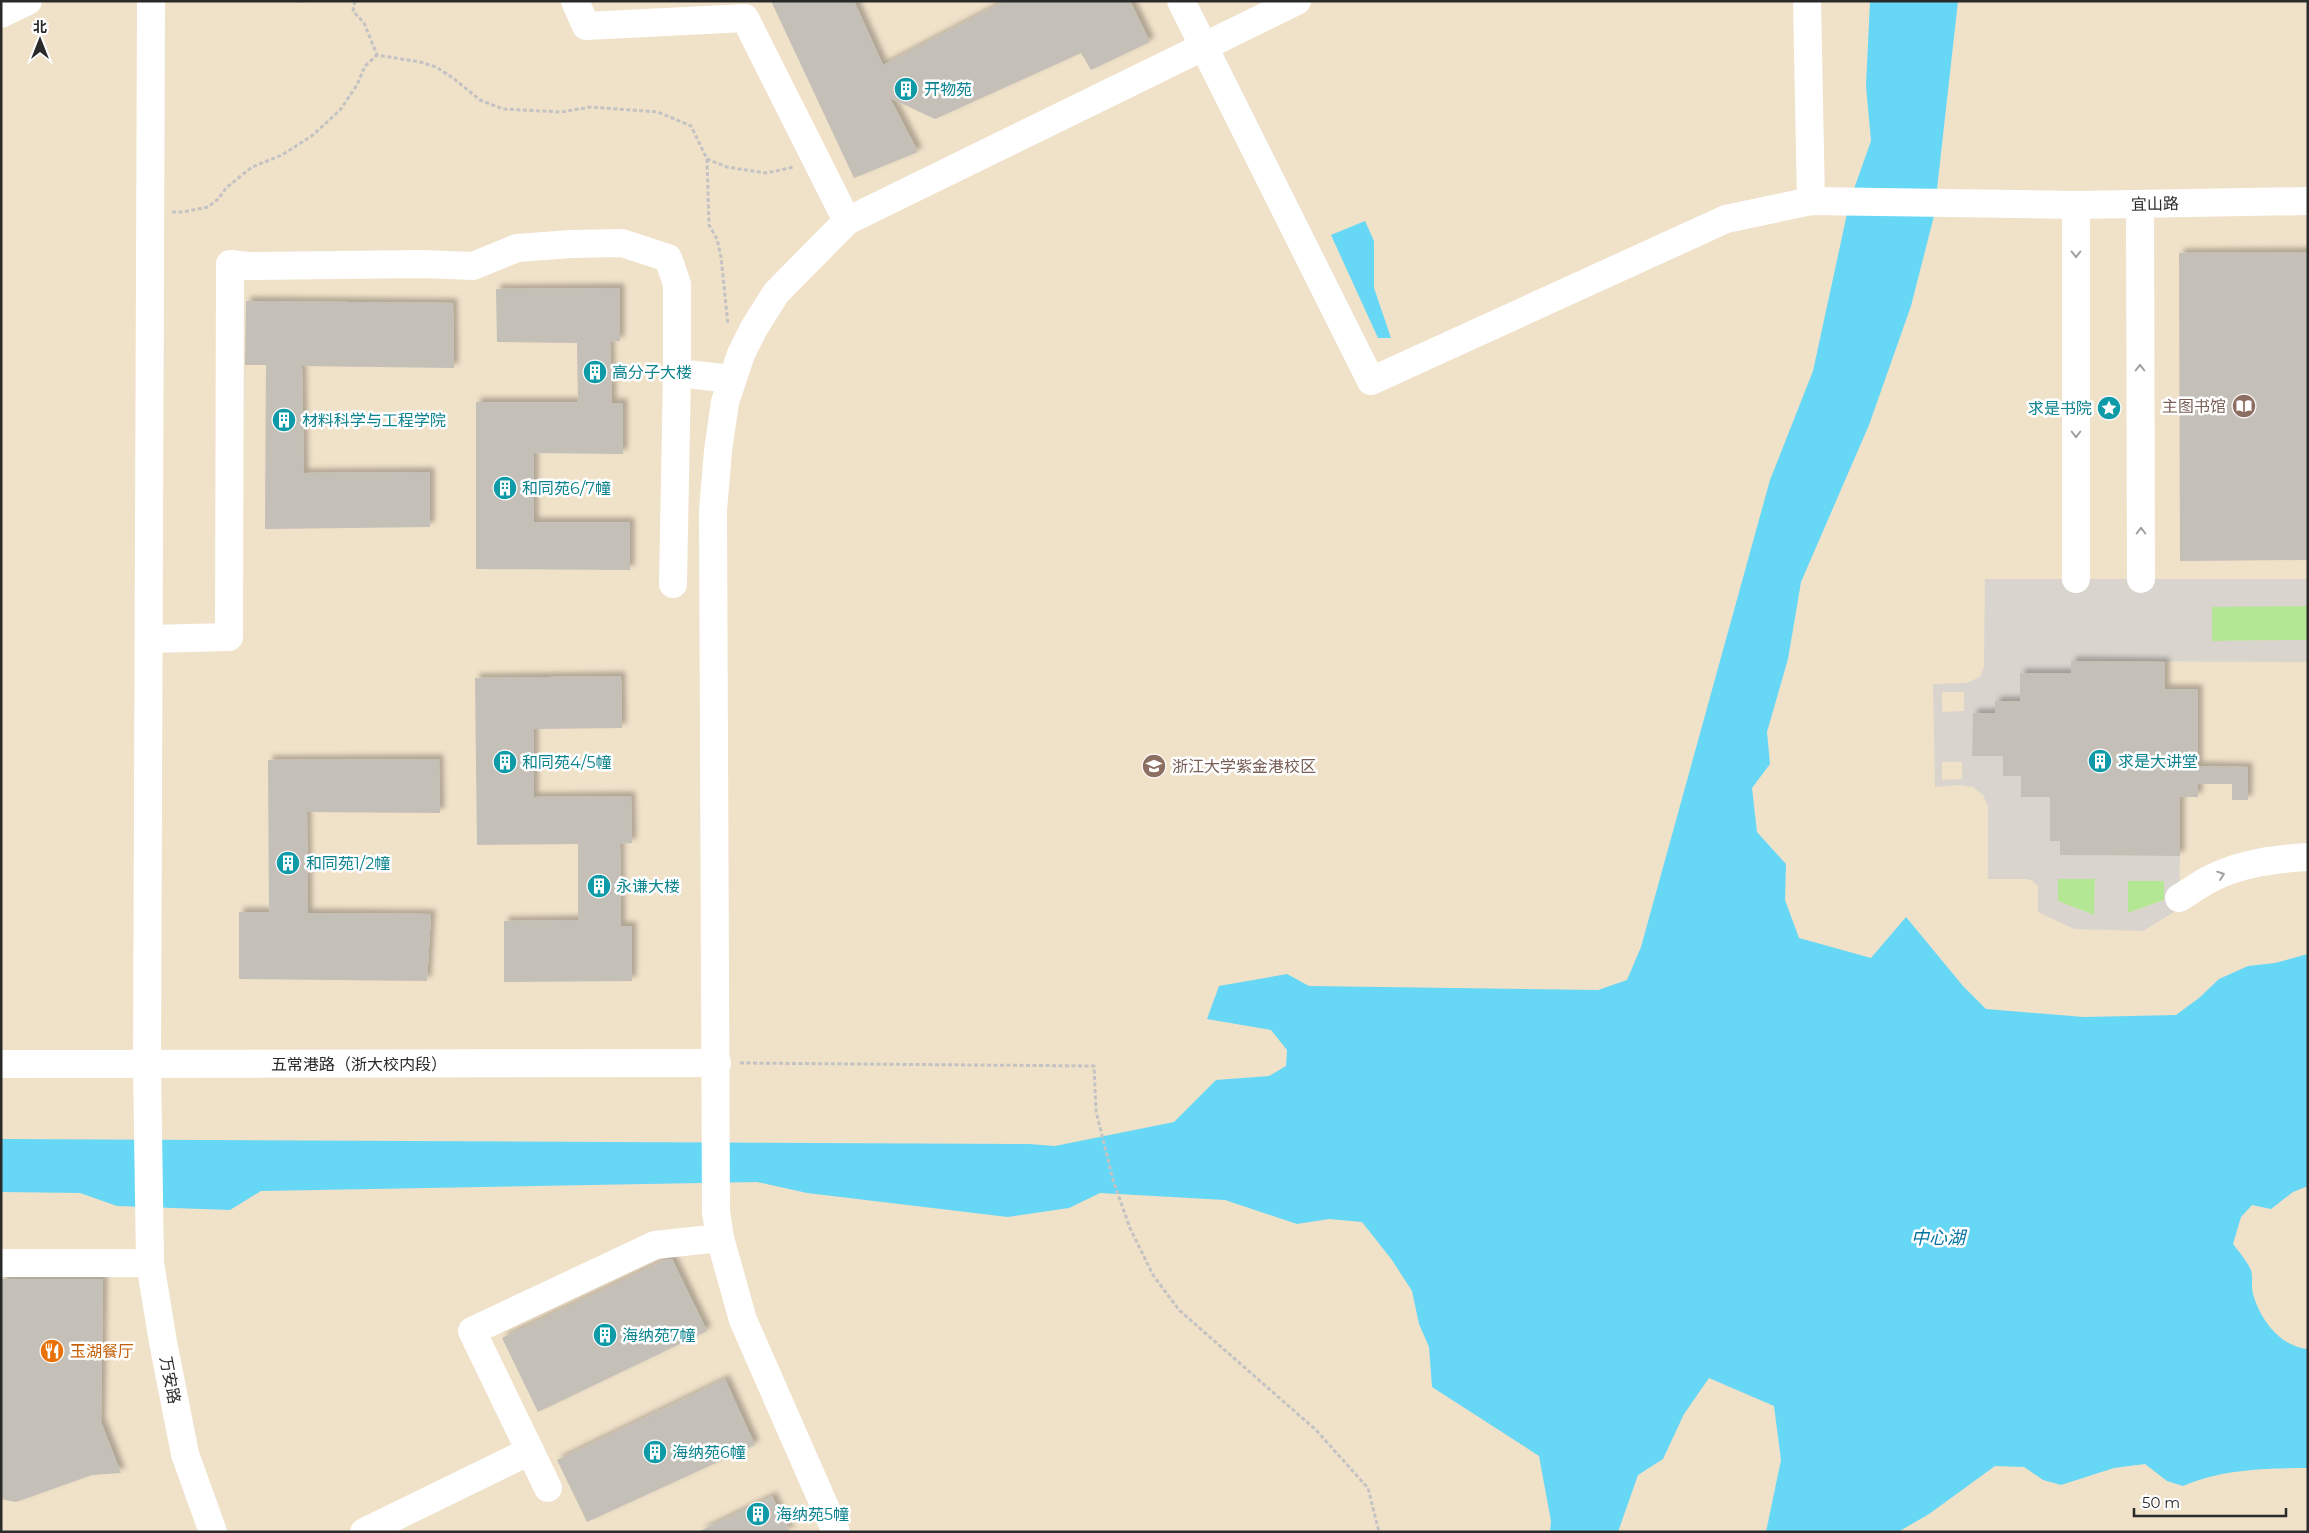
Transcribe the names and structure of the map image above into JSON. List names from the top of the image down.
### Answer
{
  "streets": {
    "street": ["宜山路", "五常港路（浙大校内段）", "万安路"]
  },
  "crossings": [
    ["五常港路（浙大校内段）", "万安路"]
  ],
  "water": ["中心湖"],
  "places": {
    "building": [
      "开物苑",
      "高分子大楼",
      "材料科学与工程学院",
      "和同苑6/7幢",
      "求是大讲堂",
      "和同苑4/5幢",
      "和同苑1/2幢",
      "永谦大楼",
      "海纳苑7幢",
      "海纳苑6幢",
      "海纳苑5幢"
    ],
    "library": ["主图书馆"],
    "place": ["求是书院"],
    "school or university": ["浙江大学紫金港校区"],
    "restaurant": ["玉湖餐厅"]
  },
  "scale_bar": "50 m",
  "north": "top"
}
